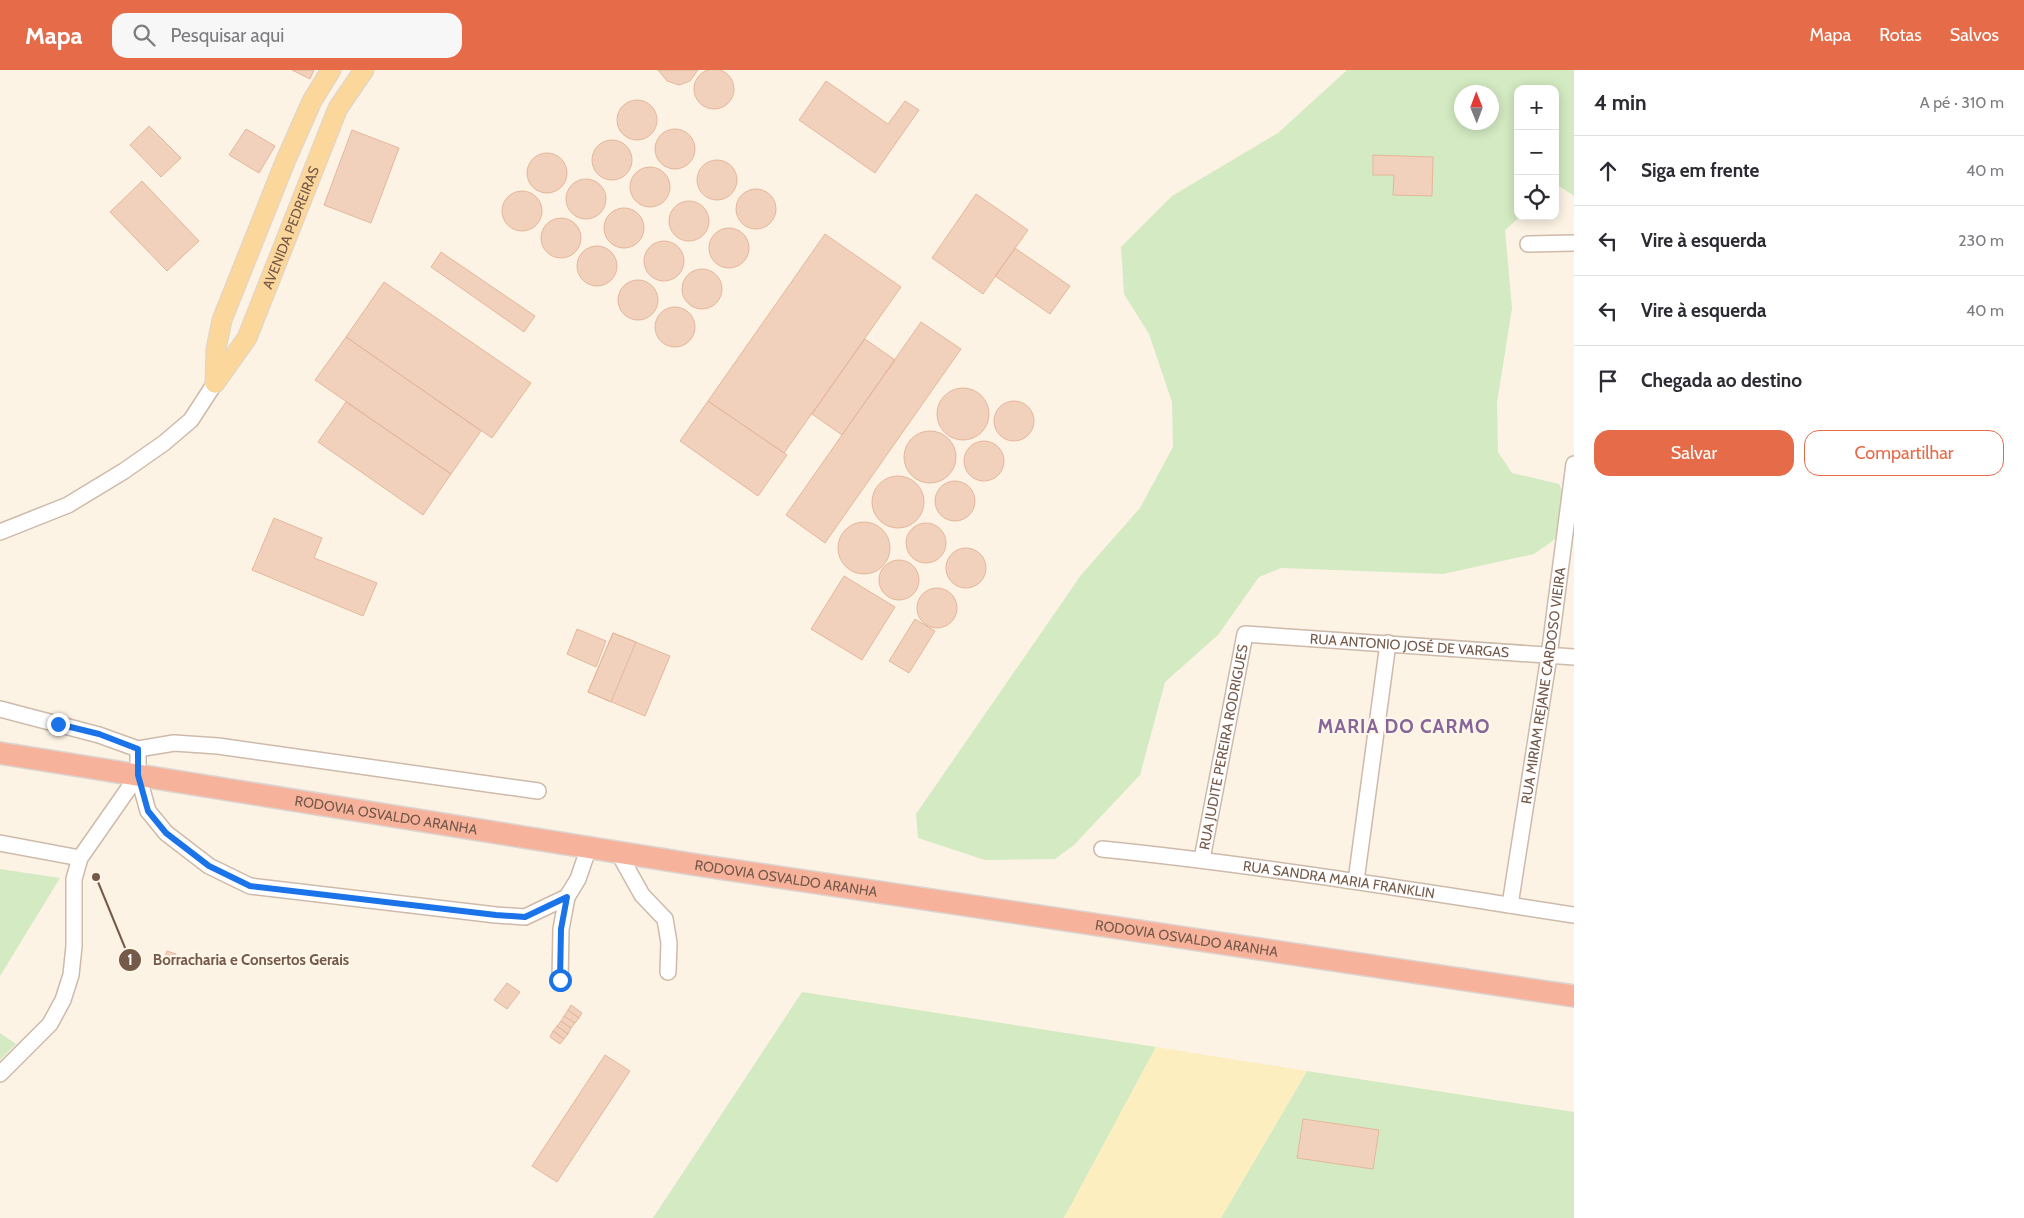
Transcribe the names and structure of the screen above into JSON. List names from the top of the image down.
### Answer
{
  "streets": {
    "highway": ["RODOVIA OSVALDO ARANHA"],
    "main road": ["AVENIDA PEDREIRAS"],
    "street": [
      "RUA ANTONIO JOSÉ DE VARGAS",
      "RUA MIRIAM REJANE CARDOSO VIEIRA",
      "RUA JUDITE PEREIRA RODRIGUES",
      "RUA SANDRA MARIA FRANKLIN"
    ]
  },
  "crossings": [
    ["RUA ANTONIO JOSÉ DE VARGAS", "RUA MIRIAM REJANE CARDOSO VIEIRA"],
    ["RUA ANTONIO JOSÉ DE VARGAS", "RUA JUDITE PEREIRA RODRIGUES"],
    ["RUA MIRIAM REJANE CARDOSO VIEIRA", "RUA SANDRA MARIA FRANKLIN"],
    ["RUA JUDITE PEREIRA RODRIGUES", "RUA SANDRA MARIA FRANKLIN"]
  ],
  "districts": ["MARIA DO CARMO"],
  "places": ["Borracharia e Consertos Gerais"],
  "north": "top",
  "page": {
    "header": "Mapa",
    "search": "Pesquisar aqui",
    "nav": ["Mapa", "Rotas", "Salvos"],
    "heading": ["4 min", "A pé · 310 m"],
    "map_buttons": ["+", "−"],
    "list": [
      ["Siga em frente", "40 m"],
      ["Vire à esquerda", "230 m"],
      ["Vire à esquerda", "40 m"],
      "Chegada ao destino"
    ],
    "buttons": ["Salvar", "Compartilhar"]
  }
}
